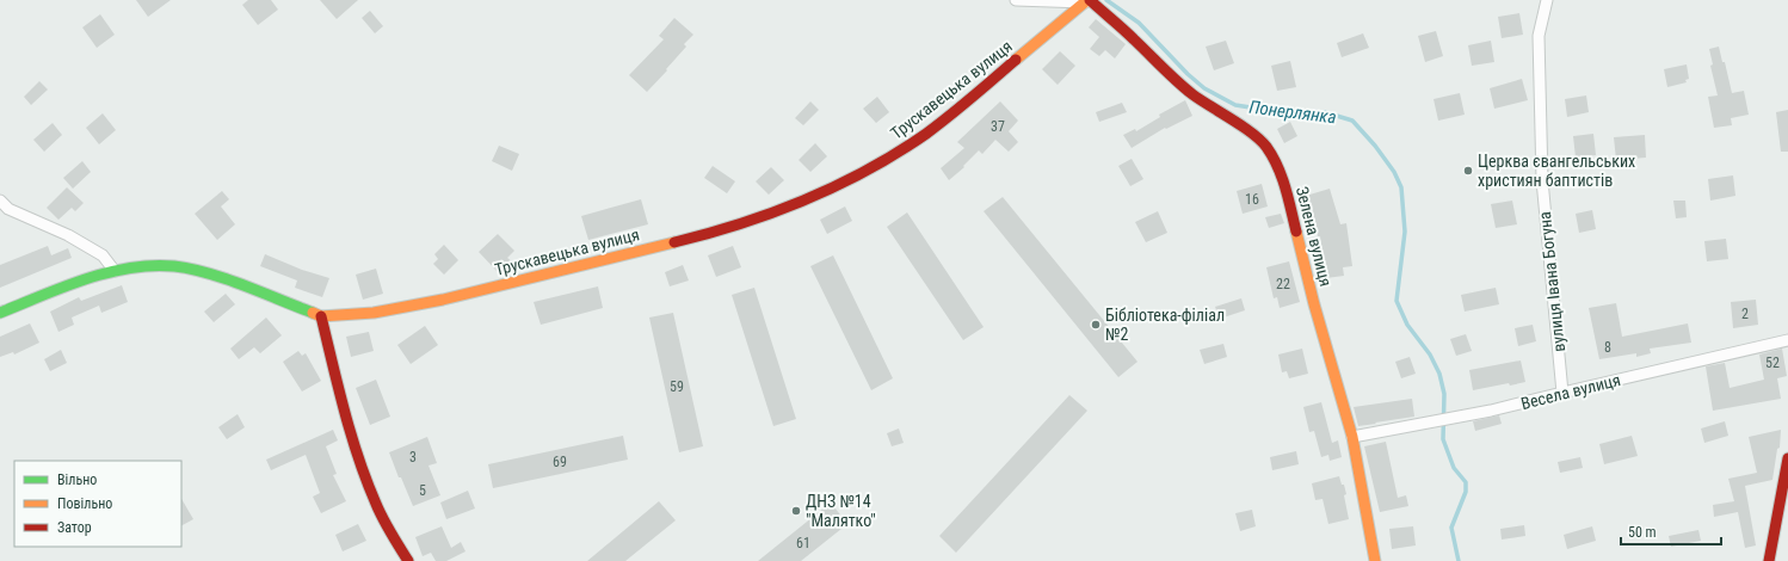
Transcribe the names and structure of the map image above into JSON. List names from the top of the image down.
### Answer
{
  "streets": {
    "main road": ["Трускавецька вулиця", "Зелена вулиця"],
    "street": ["вулиця Івана Богуна", "Весела вулиця"]
  },
  "crossings": [
    ["Трускавецька вулиця", "Зелена вулиця"],
    ["Зелена вулиця", "Весела вулиця"],
    ["вулиця Івана Богуна", "Весела вулиця"]
  ],
  "water": ["Понерлянка"],
  "places": ["Церква євангельських християн баптистів", "Бібліотека-філіал №2", "ДНЗ №14 \"Малятко\""],
  "house_numbers": [
    "37",
    "16",
    "22",
    "2",
    "8",
    "52",
    "59",
    "3",
    "69",
    "5",
    "61"
  ],
  "legend": ["Вільно", "Повільно", "Затор"],
  "scale_bar": "50 m"
}
